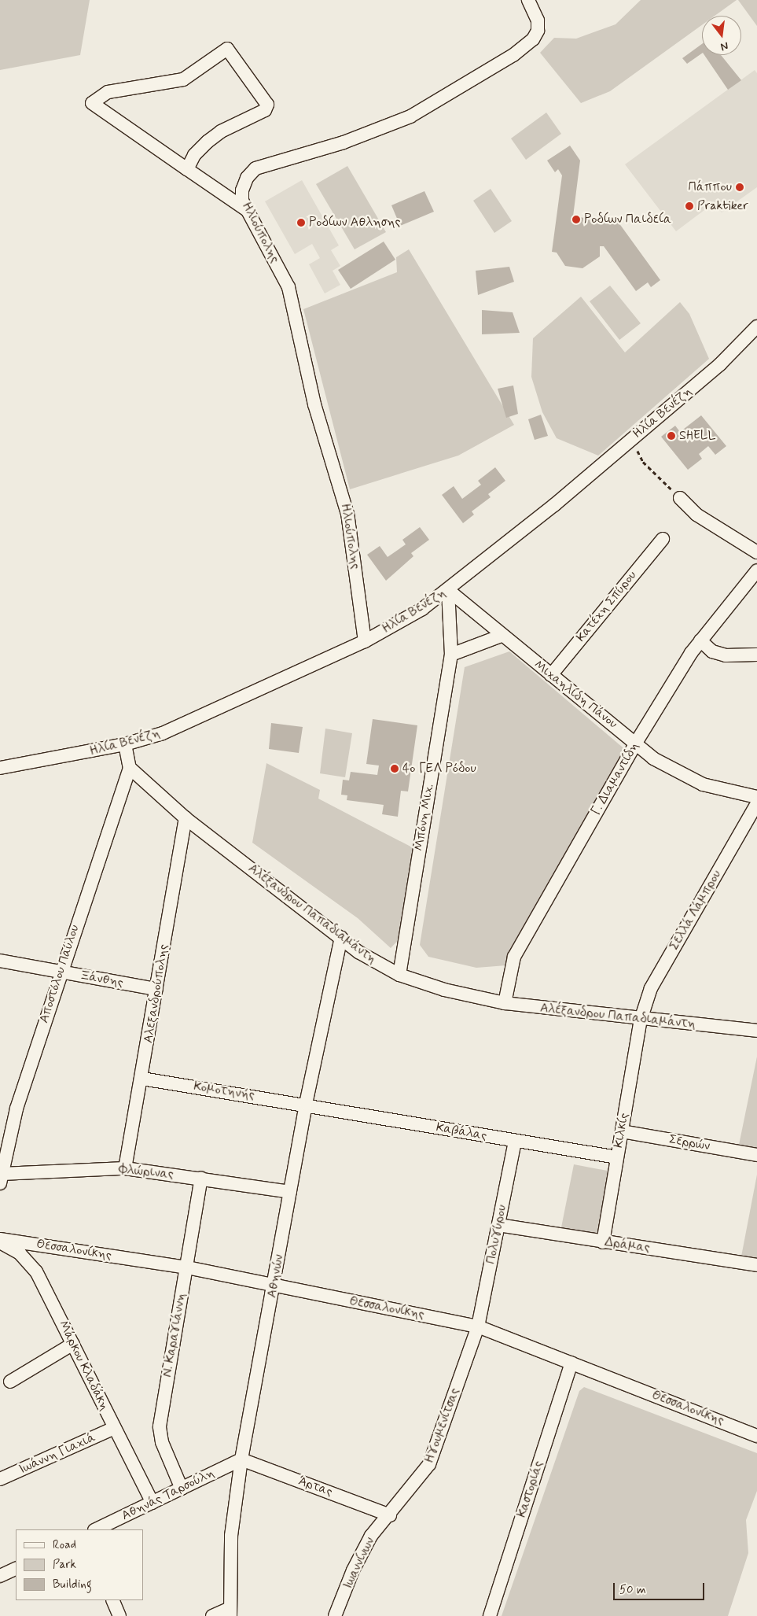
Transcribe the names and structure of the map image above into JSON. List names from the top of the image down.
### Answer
{
  "streets": {
    "street": [
      "Ηλιούπολης",
      "Ηλία Βενέζη",
      "Κατέχη Σπύρου",
      "Μιχαηλίδη Πάνου",
      "Γ. Διαμαντίδη",
      "Μπόνη Μιχ.",
      "Σελλά Λάμπρου",
      "Αλέξανδρου Παπαδιαμάντη",
      "Αποστόλου Παύλου",
      "Ξάνθης",
      "Αλεξανδρούπολης",
      "Κομοτηνής",
      "Κιλκίς",
      "Καβάλας",
      "Σερρών",
      "Φλώρινας",
      "Πολυγύρου",
      "Δράμας",
      "Θεσσαλονίκης",
      "Αθηνών",
      "Ν. Καραγιάννη",
      "Μάρκου Κλαδάκη",
      "Ηγουμενίτσας",
      "Ιωάννη Γιαχιά",
      "Άρτας",
      "Καστοριάς",
      "Αθηνάς Ταρσούλη",
      "Ιωαννίνων"
    ]
  },
  "crossings": [
    ["Ηλιούπολης", "Ηλία Βενέζη"],
    ["Ηλία Βενέζη", "Μιχαηλίδη Πάνου"],
    ["Ηλία Βενέζη", "Μπόνη Μιχ."],
    ["Κατέχη Σπύρου", "Μιχαηλίδη Πάνου"],
    ["Μιχαηλίδη Πάνου", "Γ. Διαμαντίδη"],
    ["Μιχαηλίδη Πάνου", "Μπόνη Μιχ."],
    ["Γ. Διαμαντίδη", "Αλέξανδρου Παπαδιαμάντη"],
    ["Μπόνη Μιχ.", "Αλέξανδρου Παπαδιαμάντη"],
    ["Σελλά Λάμπρου", "Αλέξανδρου Παπαδιαμάντη"],
    ["Σελλά Λάμπρου", "Κιλκίς"],
    ["Αλέξανδρου Παπαδιαμάντη", "Αποστόλου Παύλου"],
    ["Αλέξανδρου Παπαδιαμάντη", "Αλεξανδρούπολης"],
    ["Αλέξανδρου Παπαδιαμάντη", "Κιλκίς"],
    ["Αλέξανδρου Παπαδιαμάντη", "Αθηνών"],
    ["Αποστόλου Παύλου", "Ξάνθης"],
    ["Αποστόλου Παύλου", "Φλώρινας"],
    ["Ξάνθης", "Αλεξανδρούπολης"],
    ["Αλεξανδρούπολης", "Κομοτηνής"],
    ["Αλεξανδρούπολης", "Φλώρινας"],
    ["Κομοτηνής", "Καβάλας"],
    ["Κομοτηνής", "Αθηνών"],
    ["Κιλκίς", "Καβάλας"],
    ["Κιλκίς", "Σερρών"],
    ["Κιλκίς", "Δράμας"],
    ["Καβάλας", "Πολυγύρου"],
    ["Καβάλας", "Αθηνών"],
    ["Φλώρινας", "Αθηνών"],
    ["Φλώρινας", "Ν. Καραγιάννη"],
    ["Πολυγύρου", "Δράμας"],
    ["Πολυγύρου", "Θεσσαλονίκης"],
    ["Πολυγύρου", "Ηγουμενίτσας"],
    ["Θεσσαλονίκης", "Αθηνών"],
    ["Θεσσαλονίκης", "Ν. Καραγιάννη"],
    ["Θεσσαλονίκης", "Ηγουμενίτσας"],
    ["Θεσσαλονίκης", "Καστοριάς"],
    ["Αθηνών", "Άρτας"],
    ["Αθηνών", "Αθηνάς Ταρσούλη"],
    ["Ν. Καραγιάννη", "Αθηνάς Ταρσούλη"],
    ["Μάρκου Κλαδάκη", "Ιωάννη Γιαχιά"],
    ["Μάρκου Κλαδάκη", "Αθηνάς Ταρσούλη"],
    ["Ηγουμενίτσας", "Άρτας"],
    ["Ηγουμενίτσας", "Ιωαννίνων"],
    ["Άρτας", "Αθηνάς Ταρσούλη"],
    ["Άρτας", "Ιωαννίνων"]
  ],
  "places": [
    "Πάππου",
    "Praktiker",
    "Ροδίων Παιδεία",
    "Ροδίων Αθλησης",
    "SHELL",
    "4ο ΓΕΛ Ρόδου"
  ],
  "legend": ["Road", "Park", "Building"],
  "scale_bar": "50 m",
  "north": "bottom"
}
